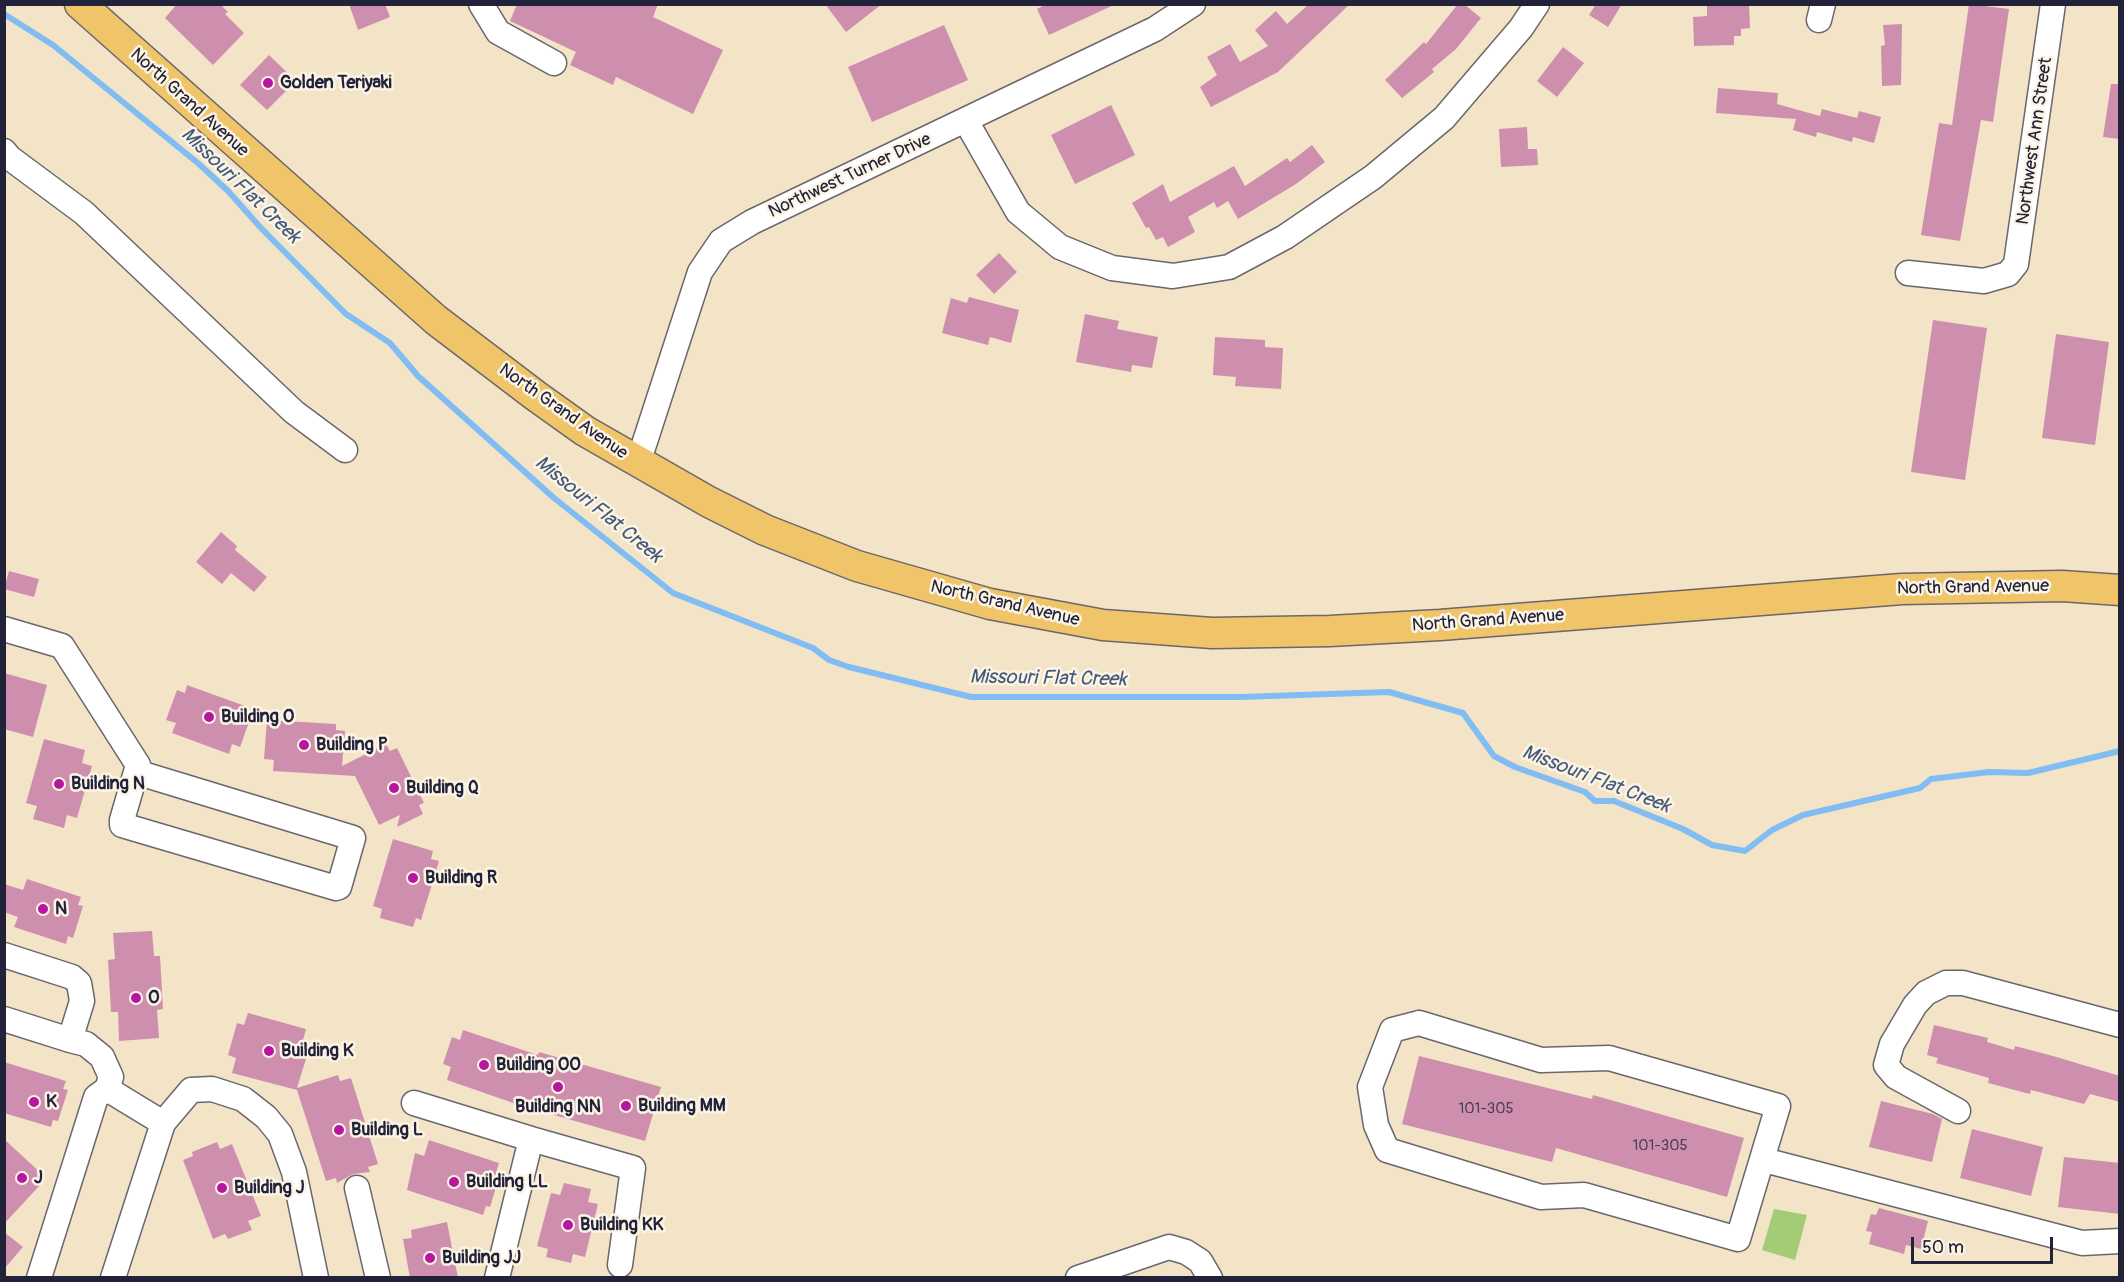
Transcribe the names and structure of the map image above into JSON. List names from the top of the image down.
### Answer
{
  "streets": {
    "main road": ["North Grand Avenue"],
    "street": ["Northwest Ann Street", "Northwest Turner Drive"]
  },
  "crossings": [
    ["North Grand Avenue", "Northwest Turner Drive"]
  ],
  "water": ["Missouri Flat Creek"],
  "places": [
    "Golden Teriyaki",
    "Building O",
    "Building P",
    "Building N",
    "Building Q",
    "Building R",
    "N",
    "O",
    "Building K",
    "Building OO",
    "Building NN",
    "K",
    "Building MM",
    "Building L",
    "J",
    "Building LL",
    "Building J",
    "Building KK",
    "Building JJ"
  ],
  "house_numbers": ["101-305", "101-305"],
  "scale_bar": "50 m"
}
